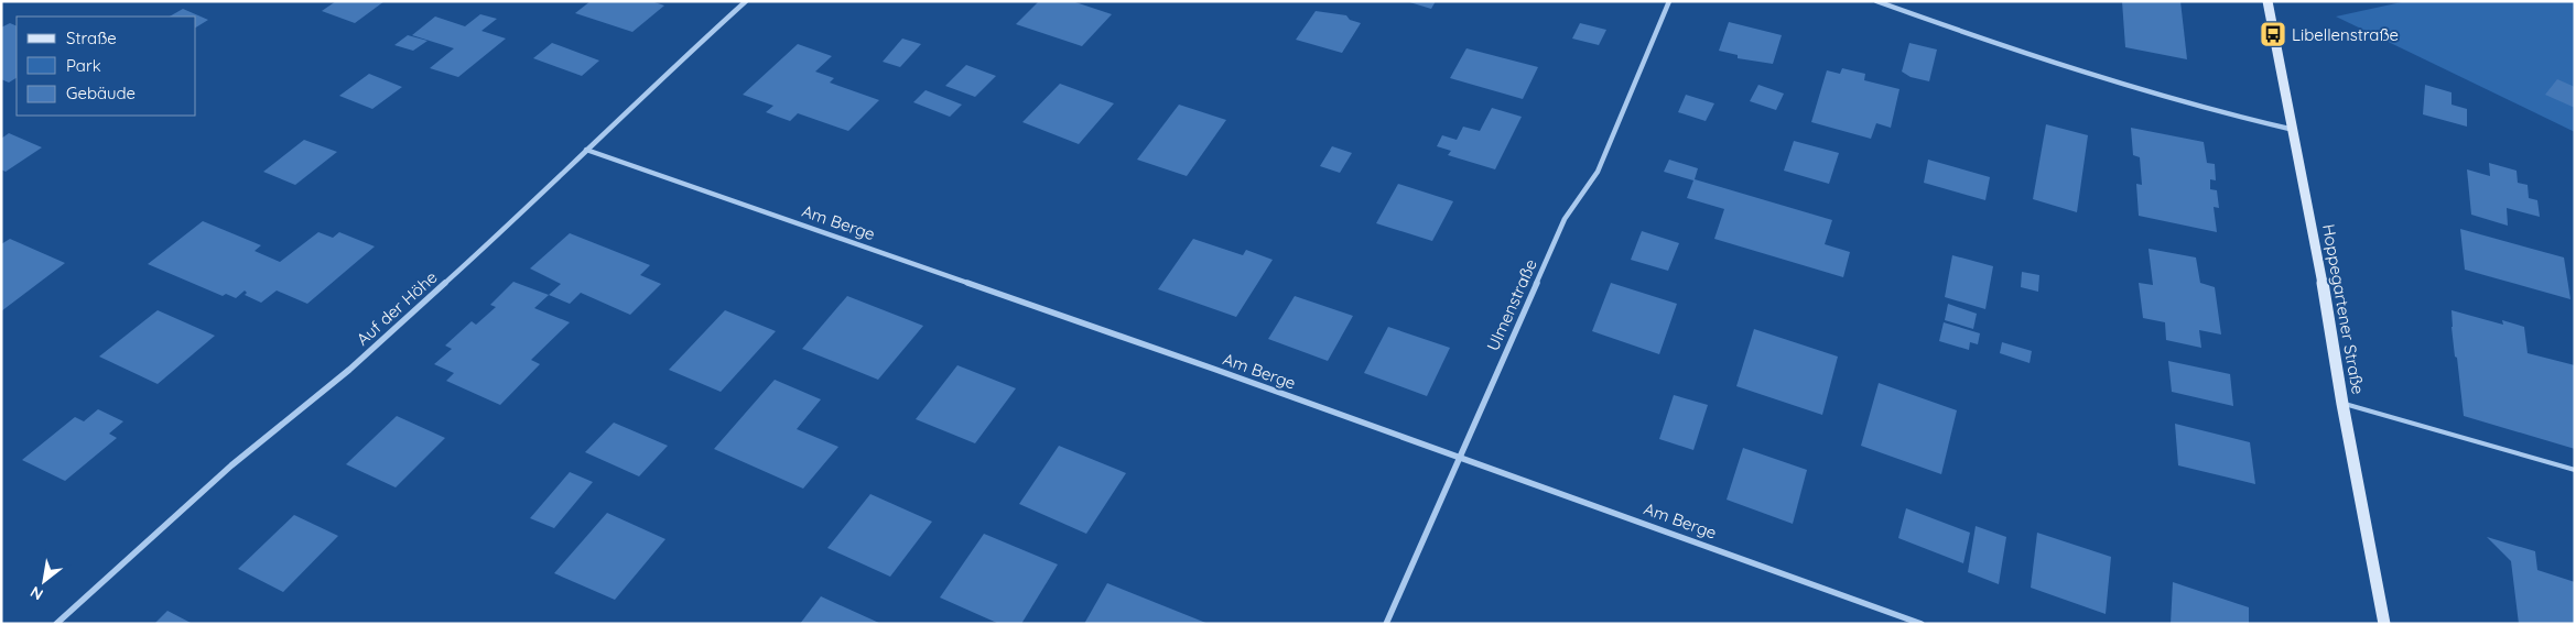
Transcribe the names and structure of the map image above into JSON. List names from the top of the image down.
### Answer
{
  "streets": {
    "main road": ["Hoppegartener Straße"],
    "street": ["Am Berge", "Ulmenstraße", "Auf der Höhe"]
  },
  "crossings": [
    ["Am Berge", "Ulmenstraße"],
    ["Am Berge", "Auf der Höhe"]
  ],
  "places": {
    "bus stop": ["Libellenstraße"]
  },
  "legend": ["Straße", "Park", "Gebäude"],
  "north": "bottom left"
}
